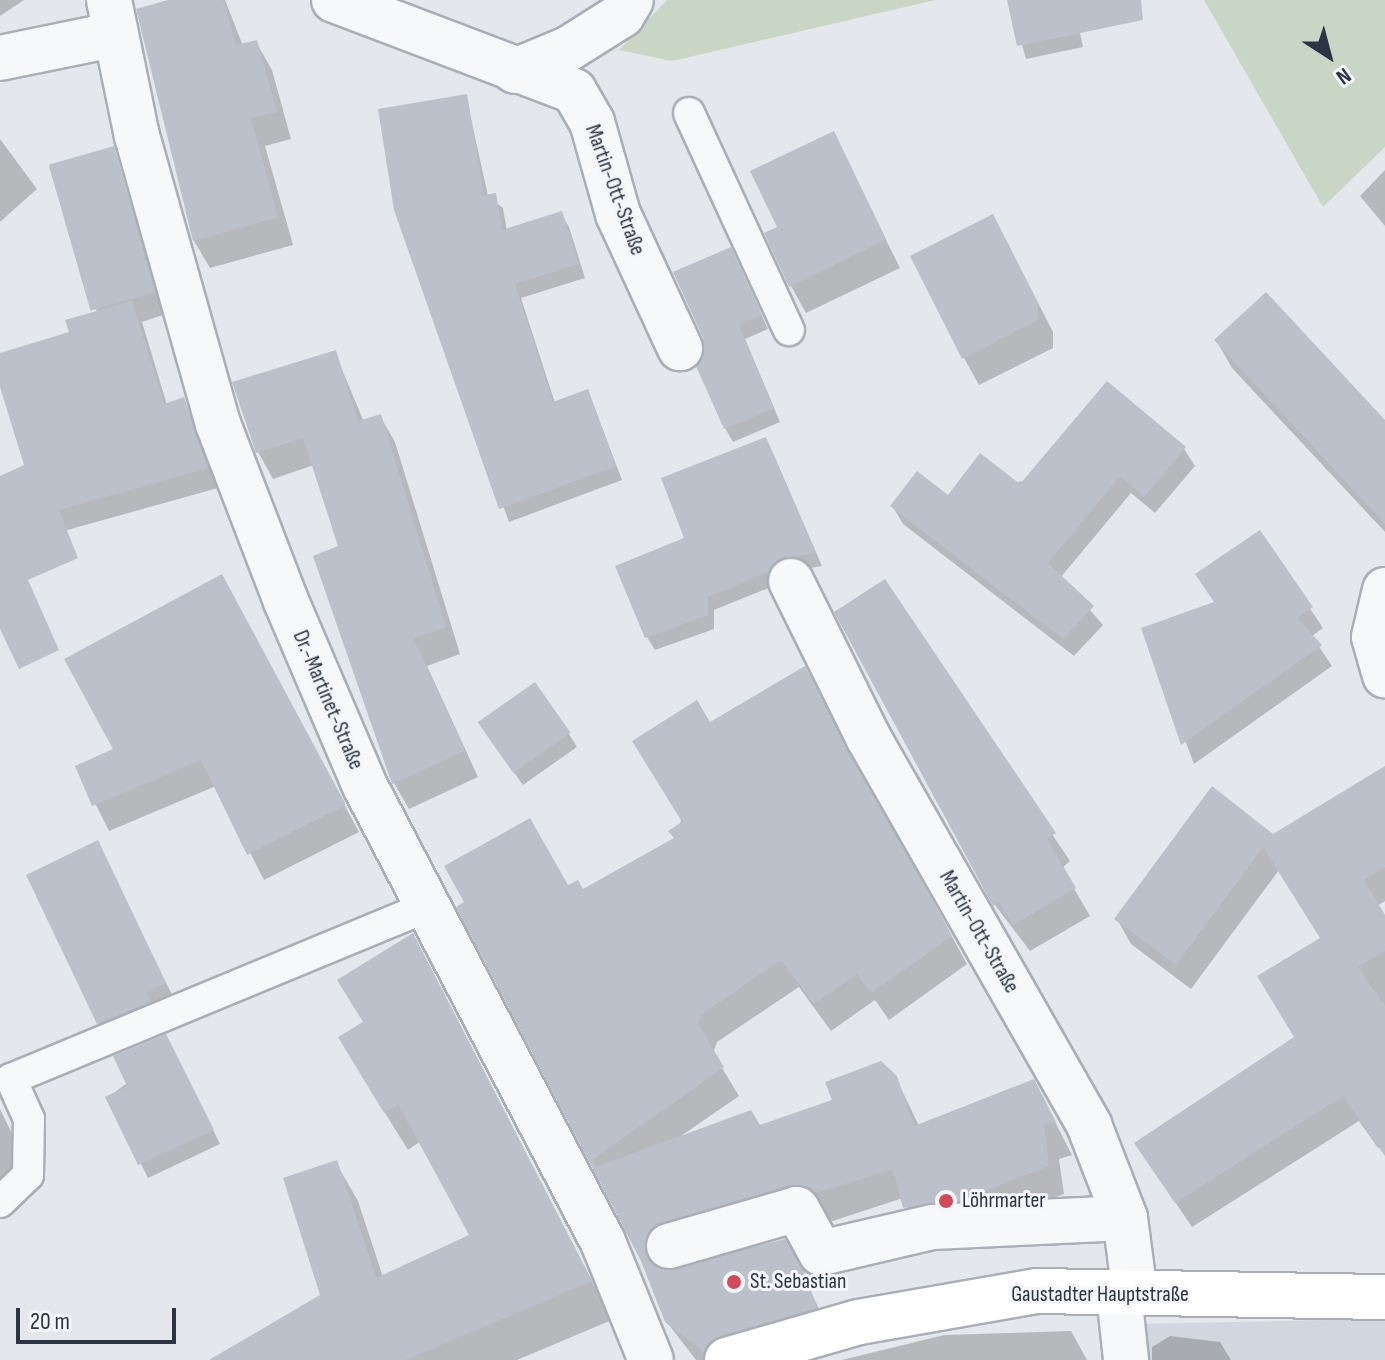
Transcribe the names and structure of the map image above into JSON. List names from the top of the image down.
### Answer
{
  "streets": {
    "street": ["Martin-Ott-Straße", "Dr.-Martinet-Straße", "Gaustadter Hauptstraße"]
  },
  "crossings": [
    ["Martin-Ott-Straße", "Gaustadter Hauptstraße"]
  ],
  "places": ["Löhrmarter", "St. Sebastian"],
  "scale_bar": "20 m",
  "north": "bottom right"
}
